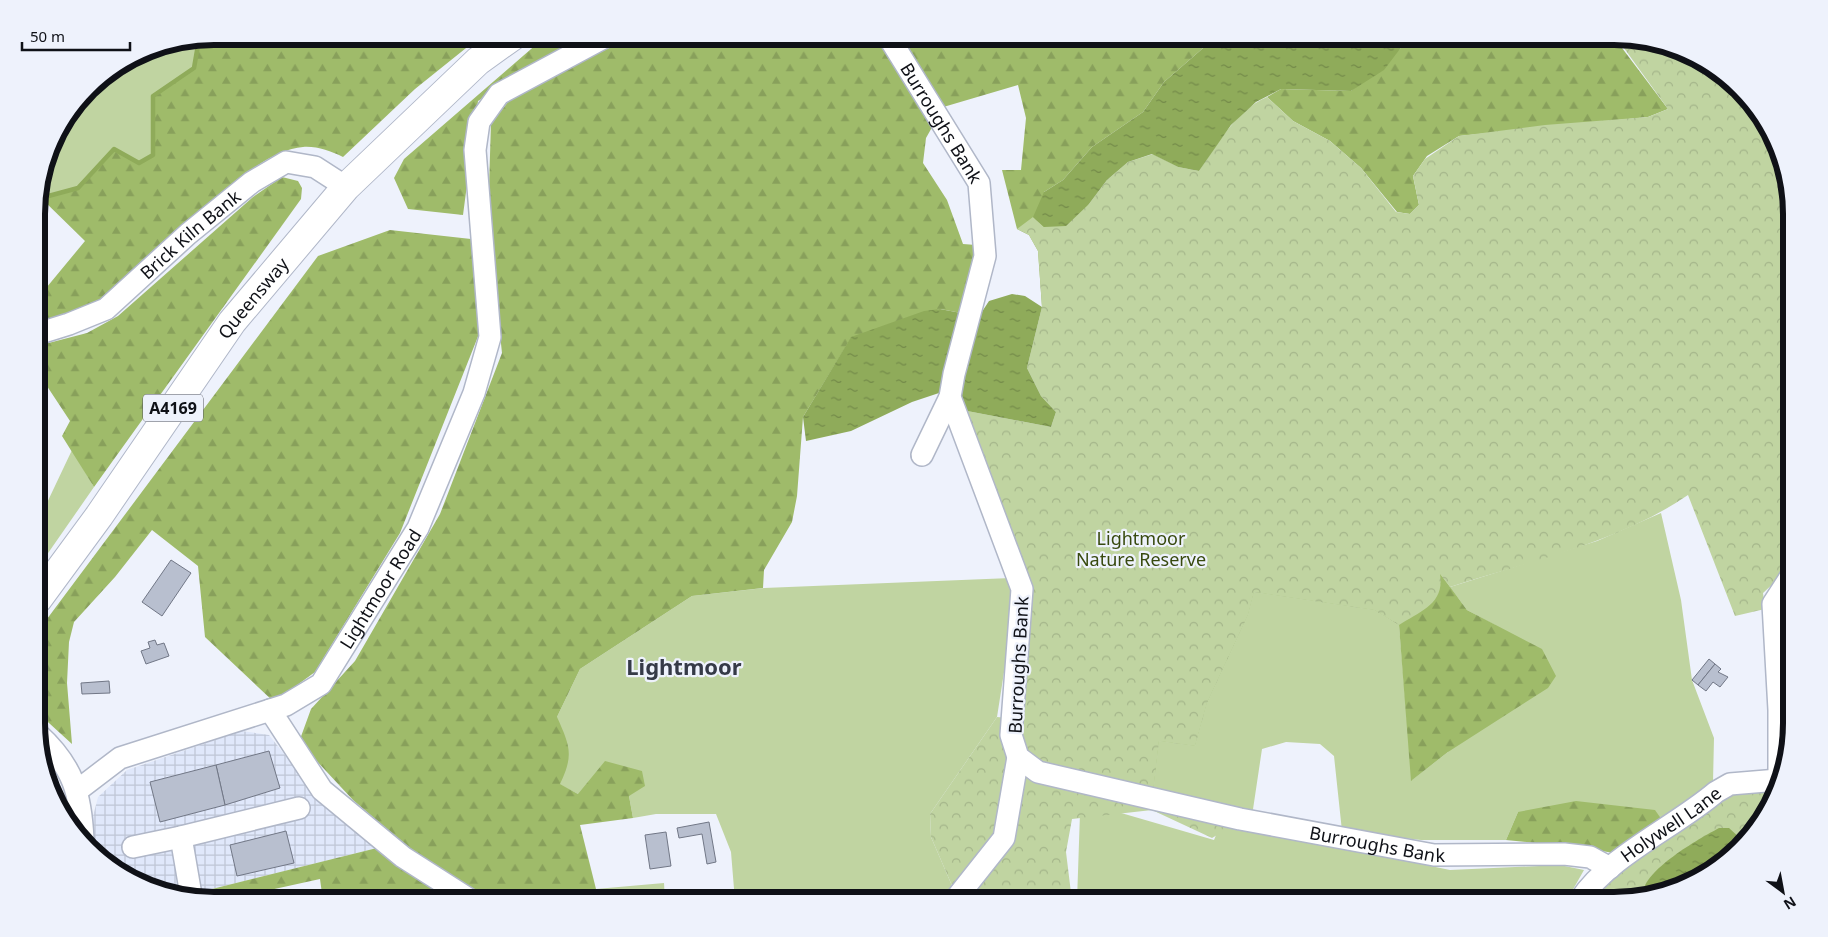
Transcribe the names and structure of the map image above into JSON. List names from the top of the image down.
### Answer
{
  "streets": {
    "main road": ["Queensway", "A4169"],
    "street": [
      "Burroughs Bank",
      "Brick Kiln Bank",
      "Lightmoor Road",
      "Holywell Lane"
    ]
  },
  "crossings": [
    ["Burroughs Bank", "Holywell Lane"],
    ["Brick Kiln Bank", "Queensway"]
  ],
  "districts": ["Lightmoor"],
  "parks": ["Lightmoor Nature Reserve"],
  "scale_bar": "50 m",
  "north": "bottom right"
}
